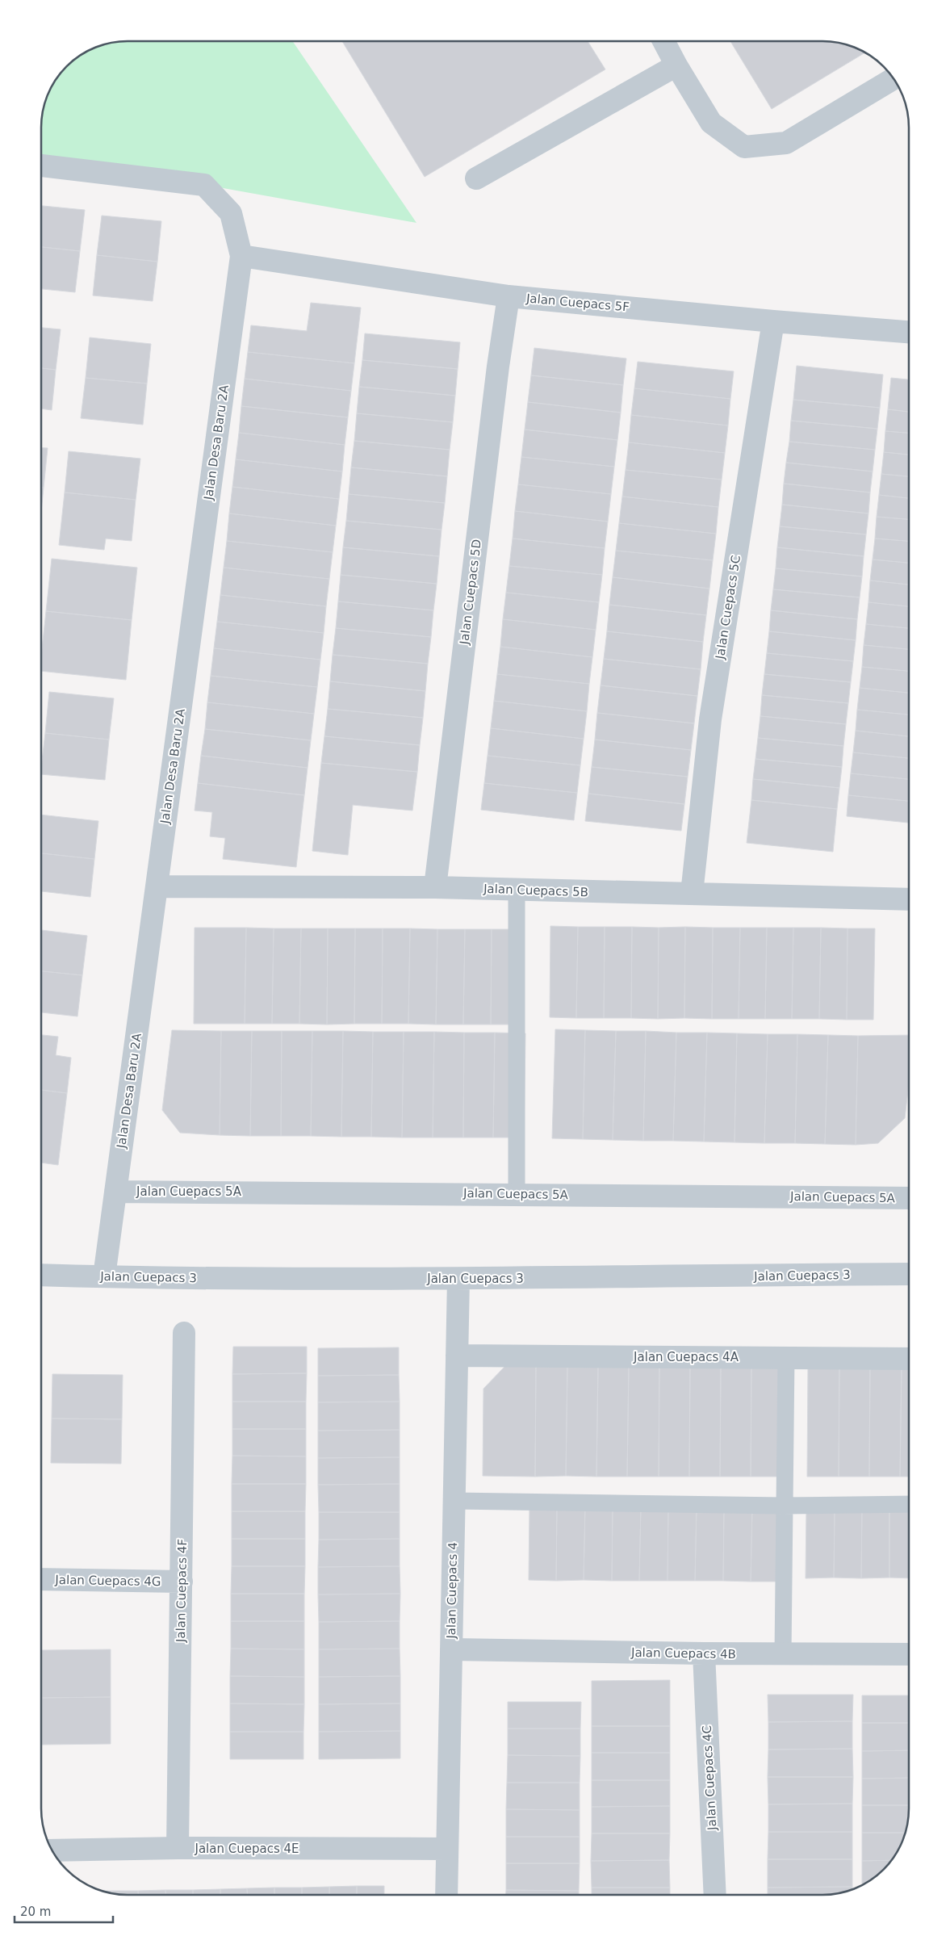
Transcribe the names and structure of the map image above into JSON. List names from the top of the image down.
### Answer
{
  "streets": {
    "street": [
      "Jalan Cuepacs 5F",
      "Jalan Desa Baru 2A",
      "Jalan Cuepacs 5D",
      "Jalan Cuepacs 5C",
      "Jalan Cuepacs 5B",
      "Jalan Cuepacs 5A",
      "Jalan Cuepacs 3",
      "Jalan Cuepacs 4A",
      "Jalan Cuepacs 4G",
      "Jalan Cuepacs 4F",
      "Jalan Cuepacs 4",
      "Jalan Cuepacs 4B",
      "Jalan Cuepacs 4C",
      "Jalan Cuepacs 4E"
    ]
  },
  "crossings": [
    ["Jalan Cuepacs 5F", "Jalan Desa Baru 2A"],
    ["Jalan Cuepacs 5F", "Jalan Cuepacs 5D"],
    ["Jalan Cuepacs 5F", "Jalan Cuepacs 5C"],
    ["Jalan Desa Baru 2A", "Jalan Cuepacs 5B"],
    ["Jalan Desa Baru 2A", "Jalan Cuepacs 5A"],
    ["Jalan Desa Baru 2A", "Jalan Cuepacs 3"],
    ["Jalan Cuepacs 5D", "Jalan Cuepacs 5B"],
    ["Jalan Cuepacs 5C", "Jalan Cuepacs 5B"],
    ["Jalan Cuepacs 3", "Jalan Cuepacs 4"],
    ["Jalan Cuepacs 4A", "Jalan Cuepacs 4"],
    ["Jalan Cuepacs 4G", "Jalan Cuepacs 4F"],
    ["Jalan Cuepacs 4F", "Jalan Cuepacs 4E"],
    ["Jalan Cuepacs 4", "Jalan Cuepacs 4B"],
    ["Jalan Cuepacs 4", "Jalan Cuepacs 4E"],
    ["Jalan Cuepacs 4B", "Jalan Cuepacs 4C"]
  ],
  "scale_bar": "20 m"
}
